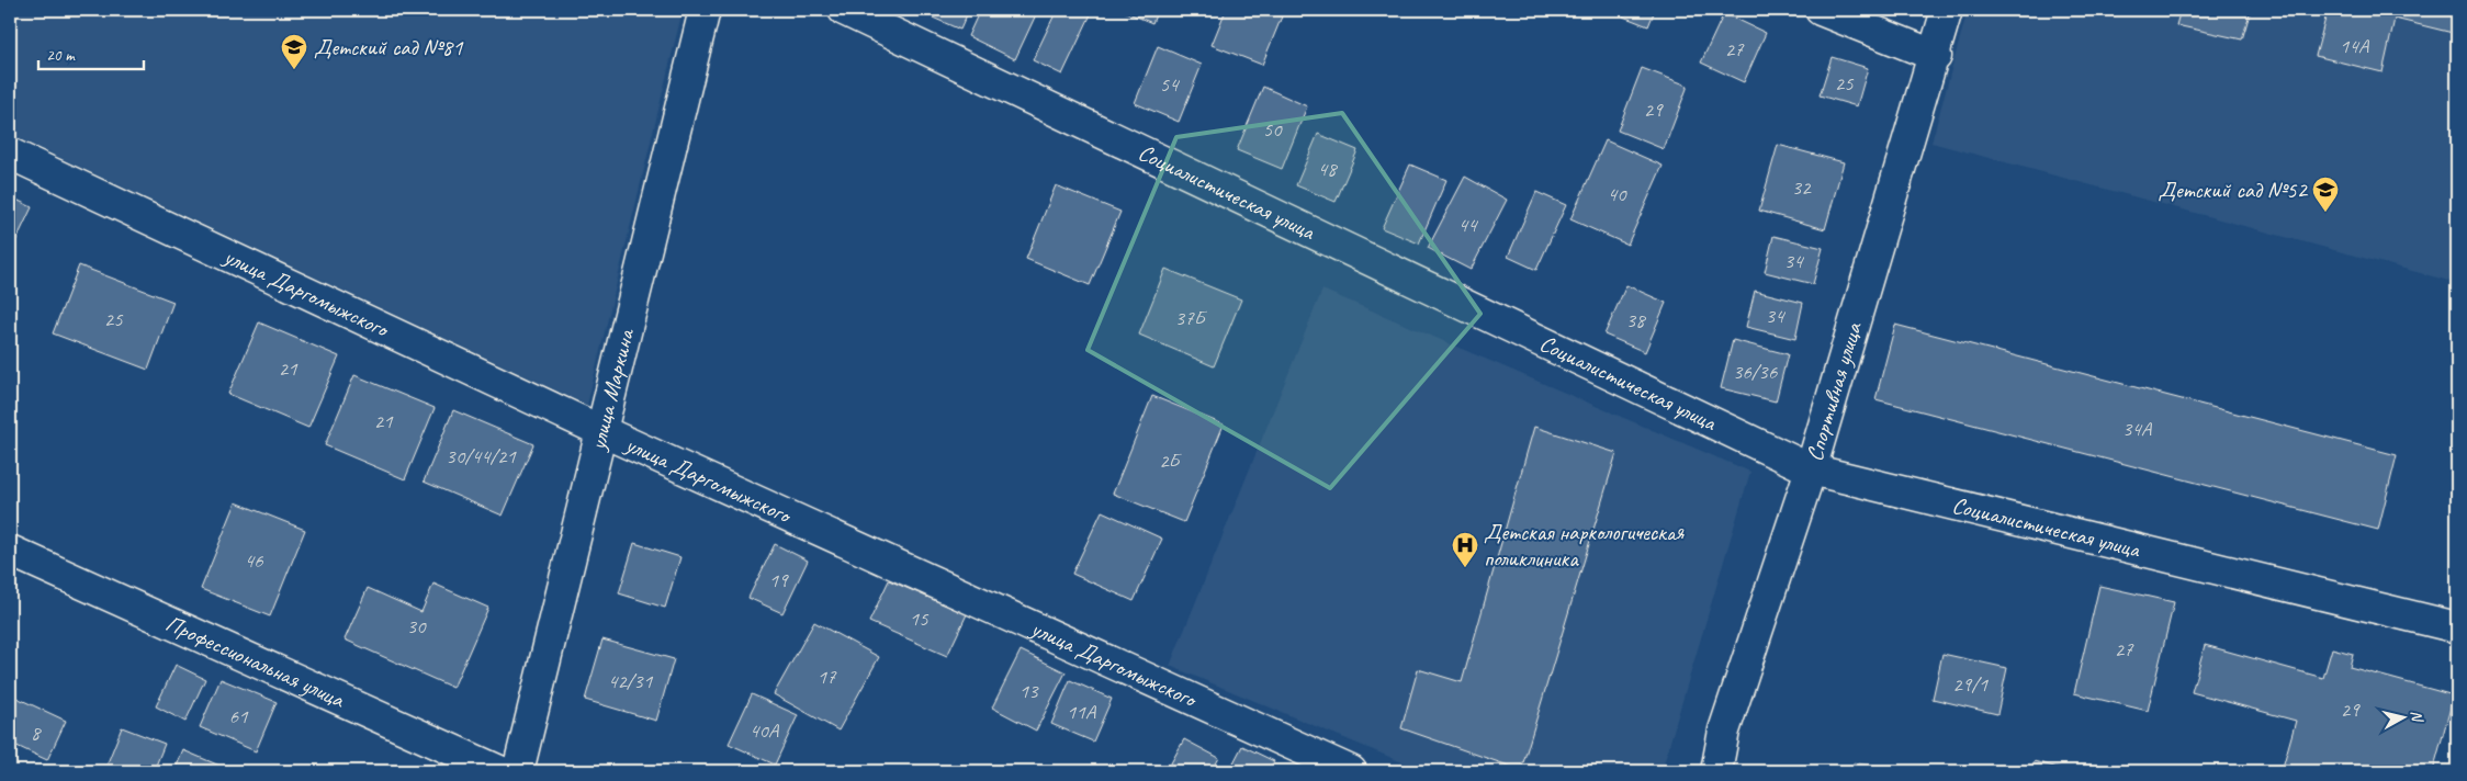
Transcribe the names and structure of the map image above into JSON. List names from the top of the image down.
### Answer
{
  "streets": {
    "street": [
      "Социалистическая улица",
      "улица Даргомыжского",
      "улица Маркина",
      "Спортивная улица",
      "Профессиональная улица"
    ]
  },
  "crossings": [
    ["Социалистическая улица", "Спортивная улица"],
    ["улица Даргомыжского", "улица Маркина"]
  ],
  "places": {
    "school or university": ["Детский сад №81", "Детский сад №52"],
    "hospital": ["Детская наркологическая поликлиника"]
  },
  "house_numbers": [
    "14А",
    "27",
    "25",
    "54",
    "29",
    "50",
    "48",
    "32",
    "40",
    "44",
    "34",
    "34",
    "37Б",
    "25",
    "38",
    "21",
    "36/36",
    "21",
    "34А",
    "30/44/21",
    "2Б",
    "46",
    "19",
    "15",
    "30",
    "27",
    "17",
    "42/31",
    "29/1",
    "13",
    "29",
    "11А",
    "61",
    "40А",
    "8"
  ],
  "scale_bar": "20 m",
  "north": "right"
}
